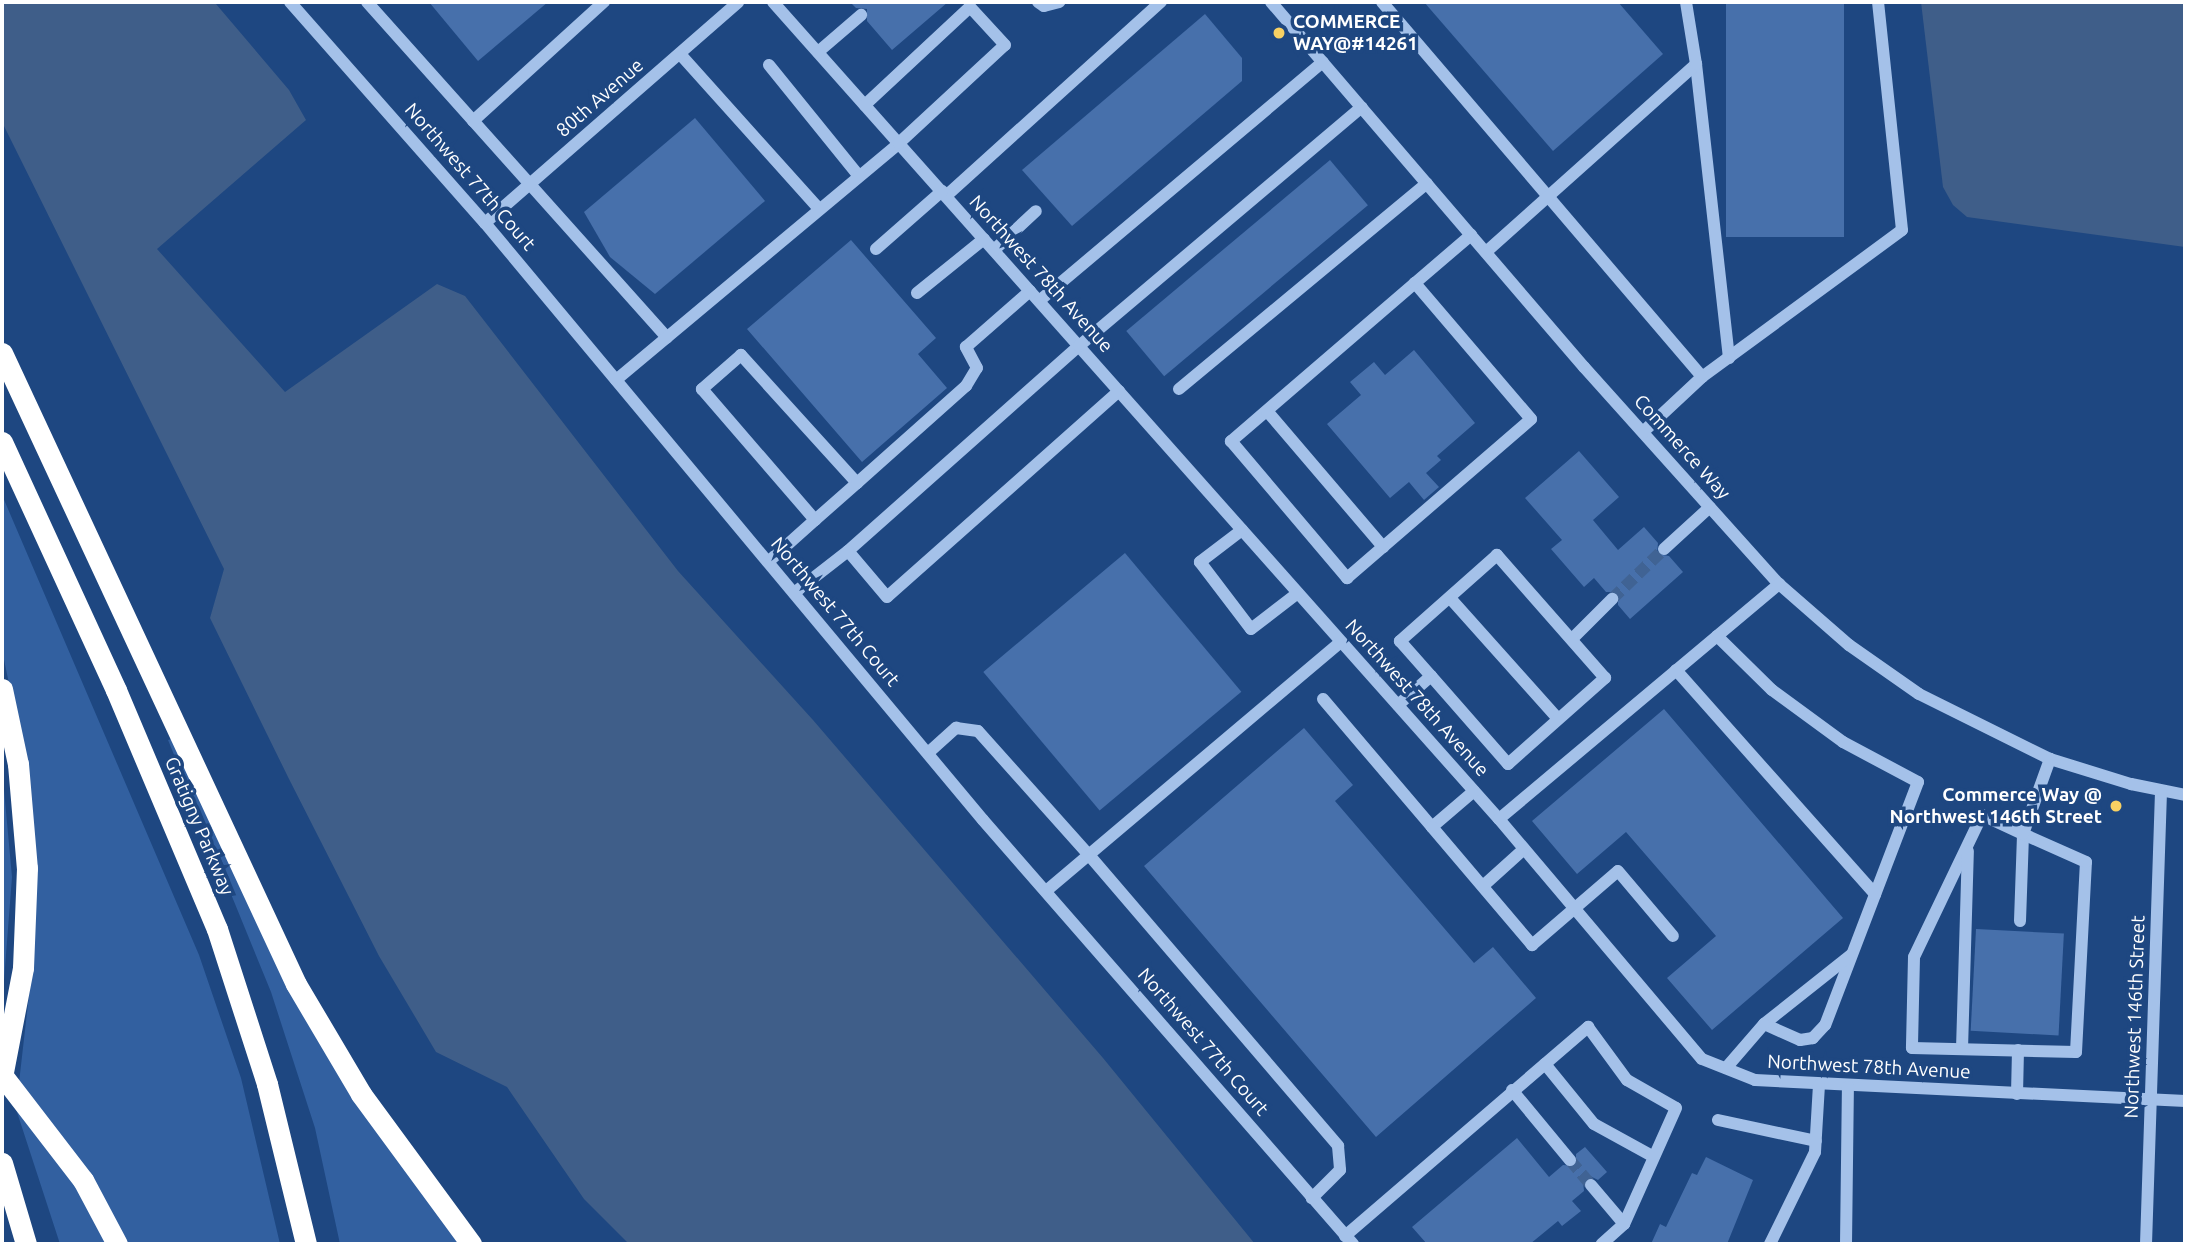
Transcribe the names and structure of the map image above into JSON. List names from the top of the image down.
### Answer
{
  "streets": {
    "highway": ["Gratigny Parkway"],
    "street": [
      "80th Avenue",
      "Northwest 77th Court",
      "Northwest 78th Avenue",
      "Commerce Way",
      "Northwest 146th Street"
    ]
  },
  "crossings": [
    ["80th Avenue", "Northwest 77th Court"],
    ["Northwest 78th Avenue", "Northwest 146th Street"],
    ["Commerce Way", "Northwest 146th Street"]
  ],
  "places": ["COMMERCE WAY@#14261", "Commerce Way @ Northwest 146th Street"]
}
